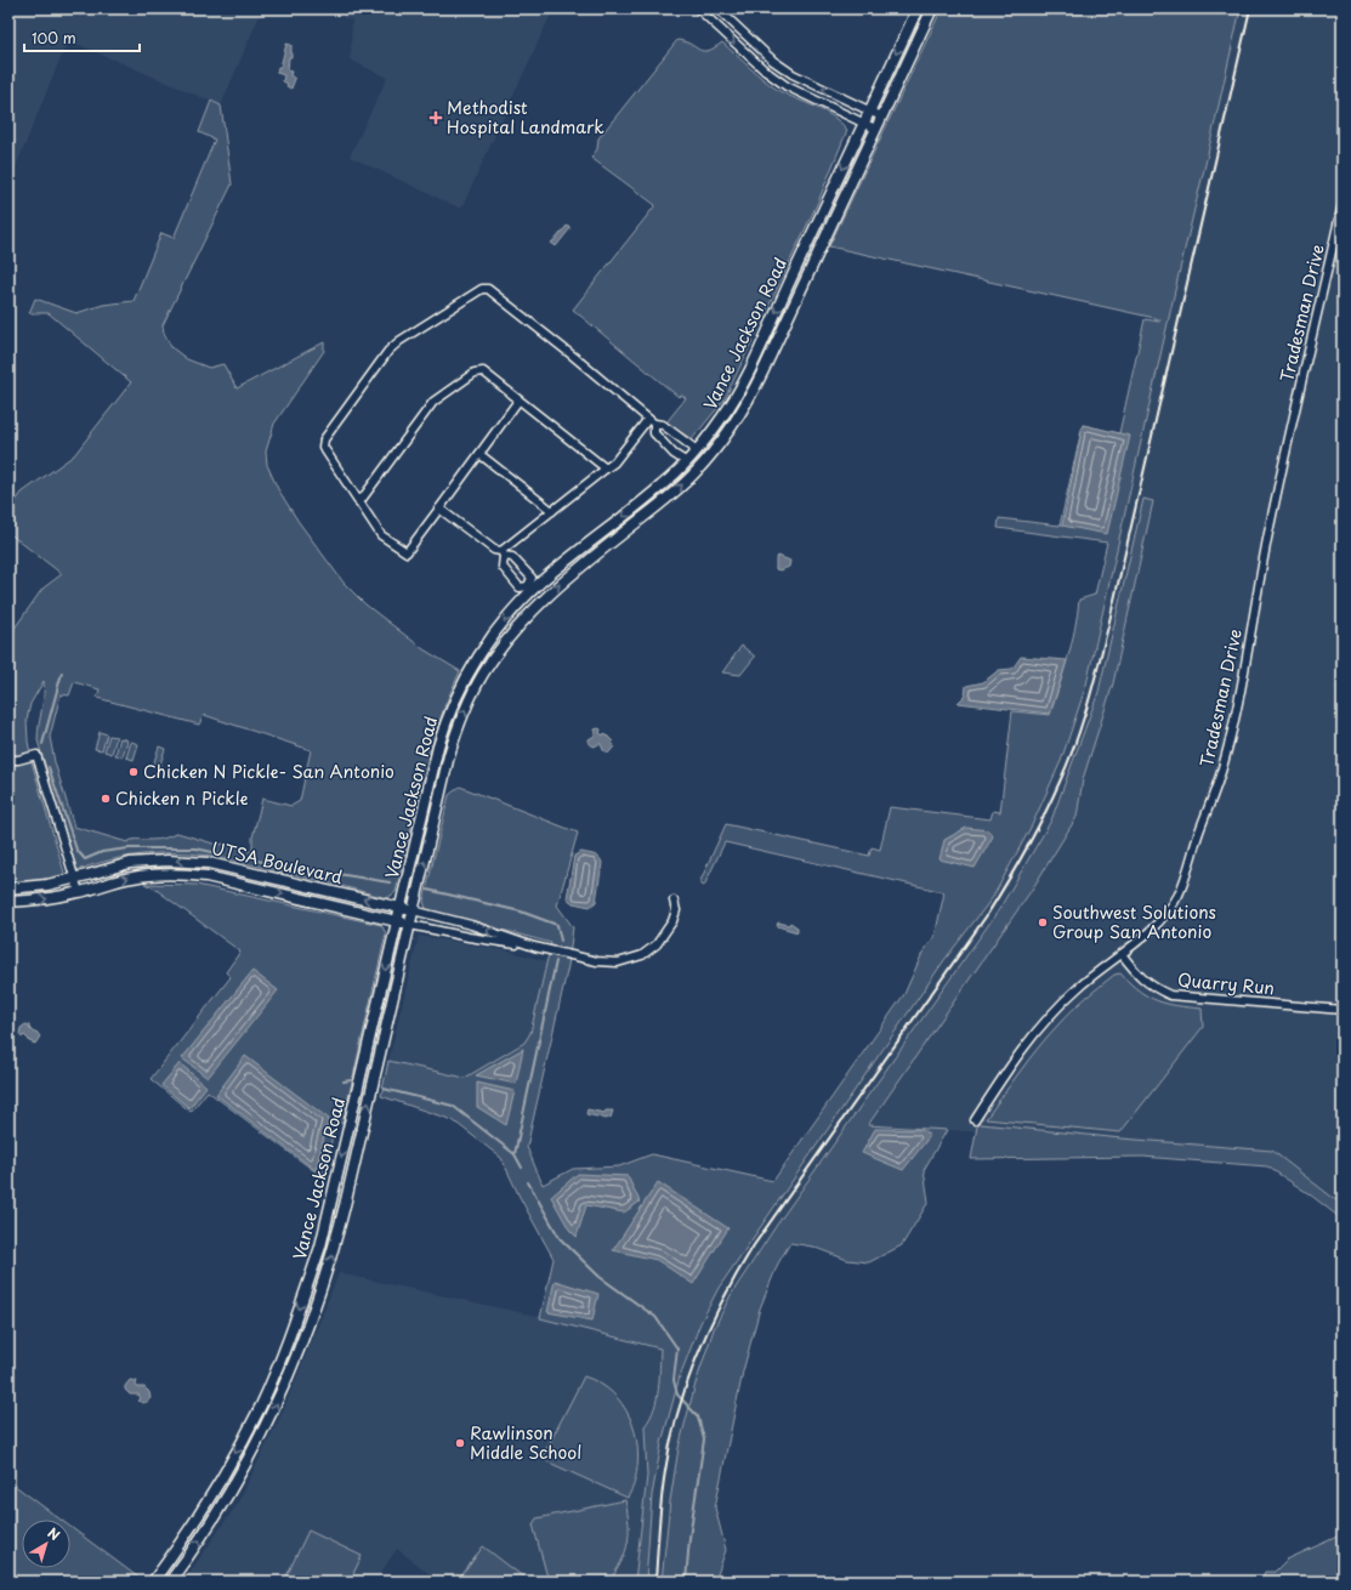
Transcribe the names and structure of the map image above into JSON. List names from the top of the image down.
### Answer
{
  "streets": {
    "main road": ["Vance Jackson Road", "UTSA Boulevard"],
    "street": ["Tradesman Drive", "Quarry Run"]
  },
  "crossings": [
    ["Tradesman Drive", "Quarry Run"],
    ["Vance Jackson Road", "UTSA Boulevard"]
  ],
  "places": {
    "health": ["Methodist Hospital Landmark"],
    "other": [
      "Chicken N Pickle- San Antonio",
      "Chicken n Pickle",
      "Southwest Solutions Group San Antonio",
      "Rawlinson Middle School"
    ]
  },
  "scale_bar": "100 m",
  "north": "top right"
}
